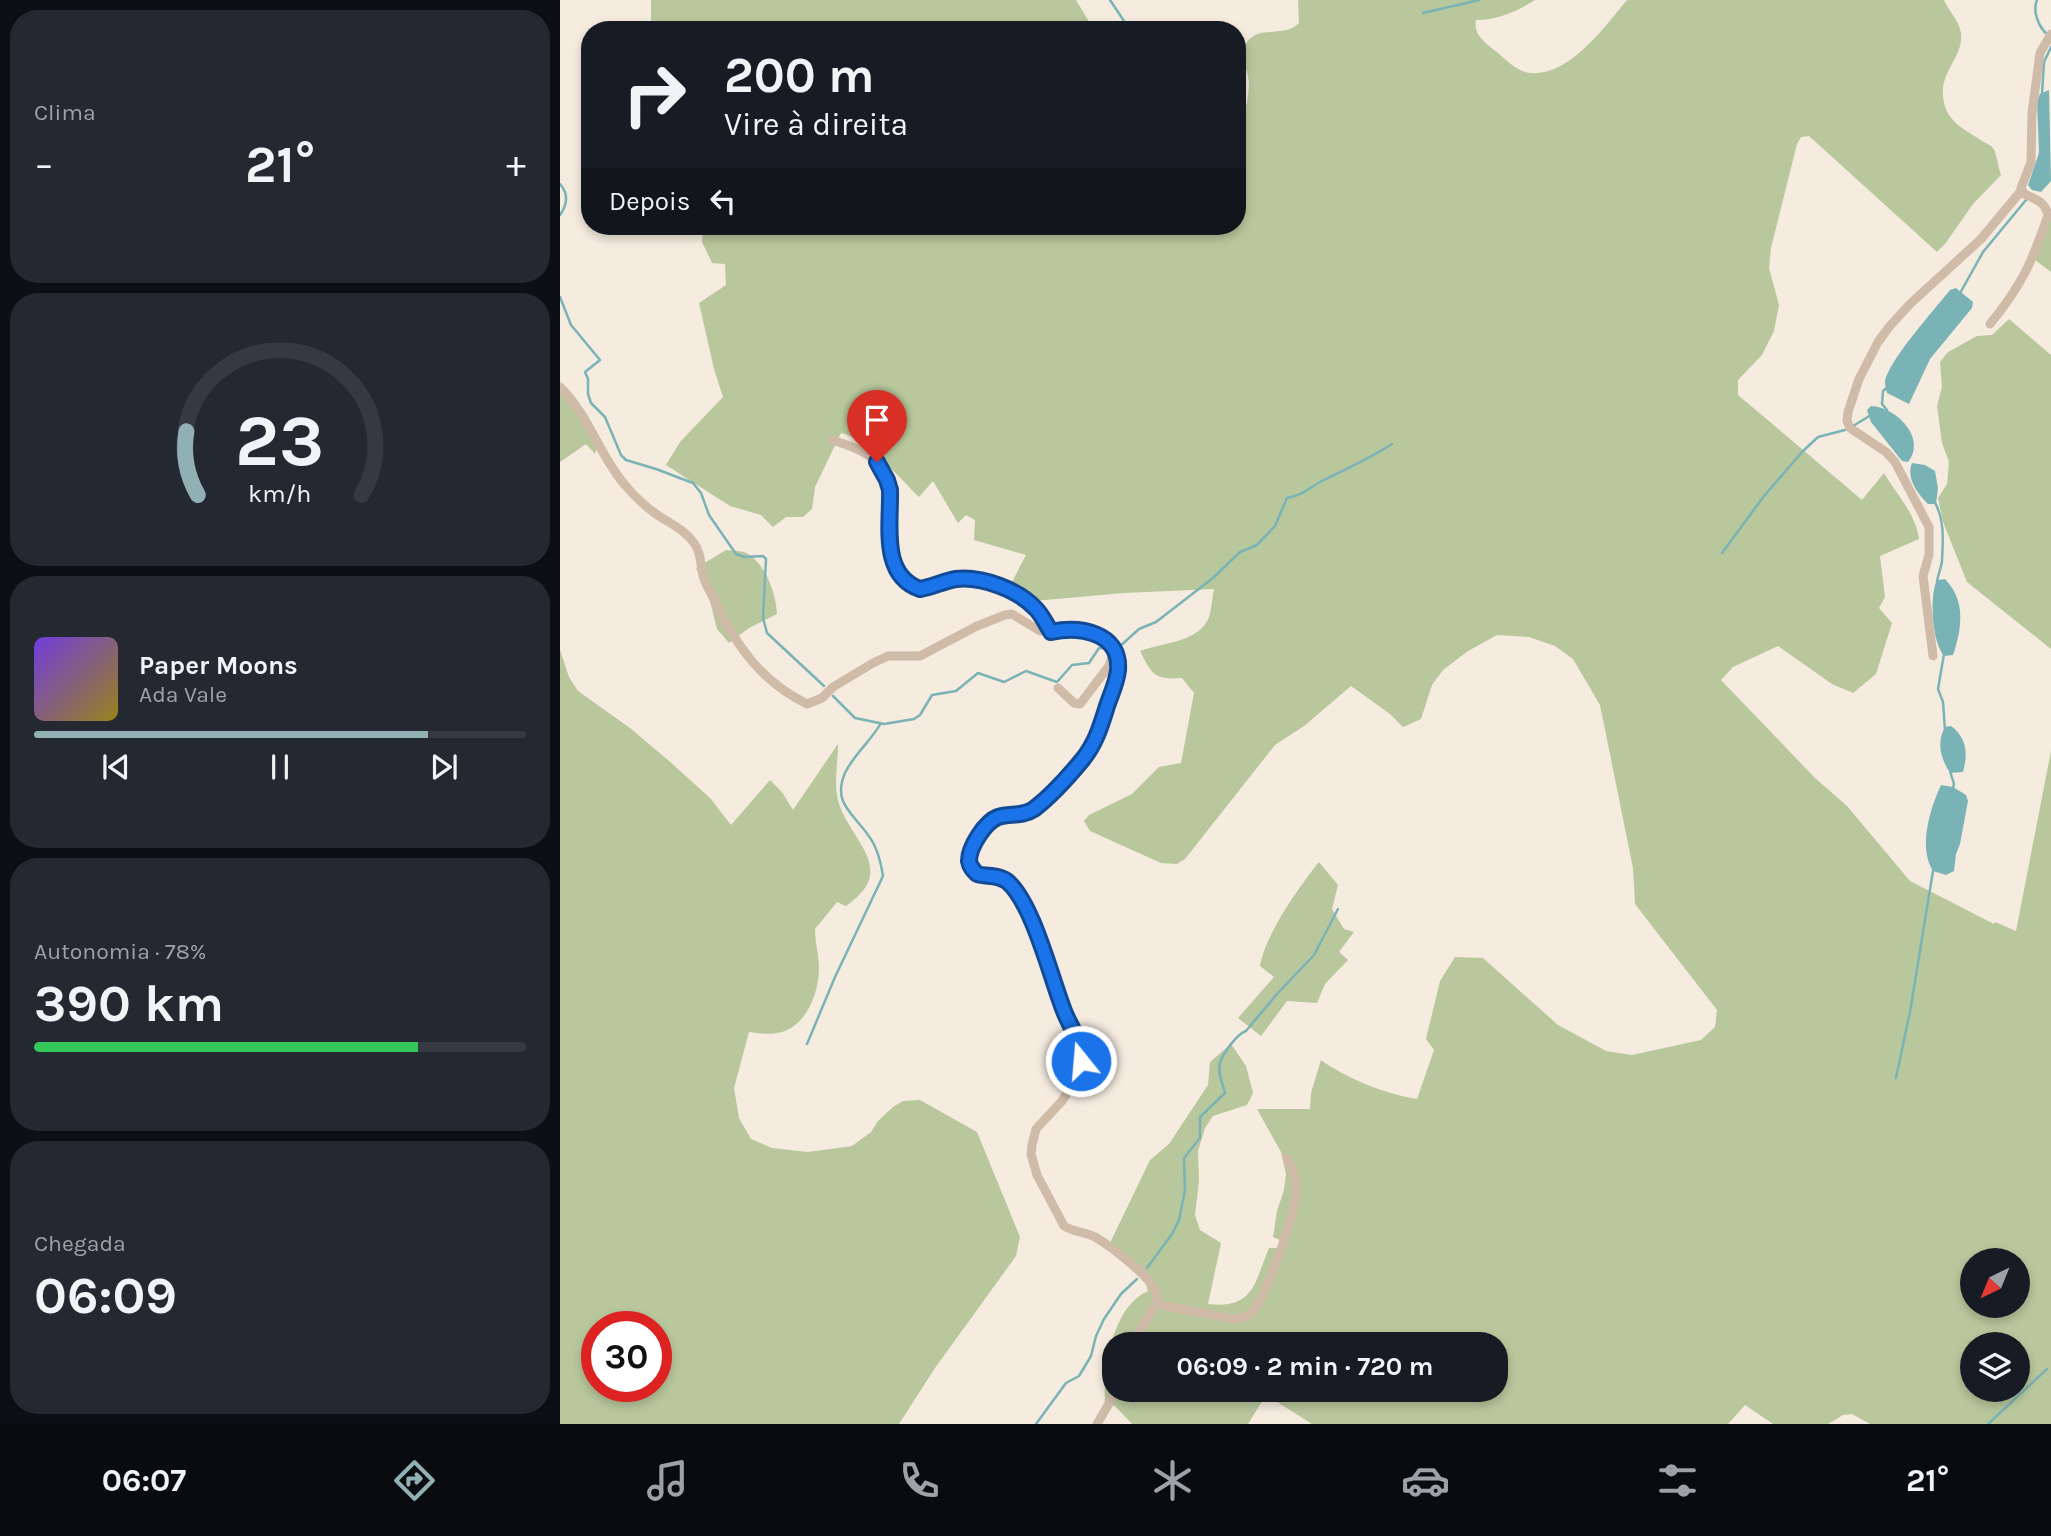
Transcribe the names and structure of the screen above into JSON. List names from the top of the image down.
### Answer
{
  "north": "bottom left",
  "page": {
    "tile": [
      "Clima",
      ["Autonomia · 78%", "390 km"],
      ["Chegada", "06:09"]
    ],
    "turn": ["200 m", "Vire à direita"],
    "heat": ["−", "21°", "+"],
    "then": "Depois",
    "song": ["Paper Moons", "Ada Vale"],
    "limit": "30",
    "trip": "06:09 · 2 min · 720 m",
    "tabs": ["06:07", "21°"],
    "gauge": ["23", "km/h"]
  }
}
